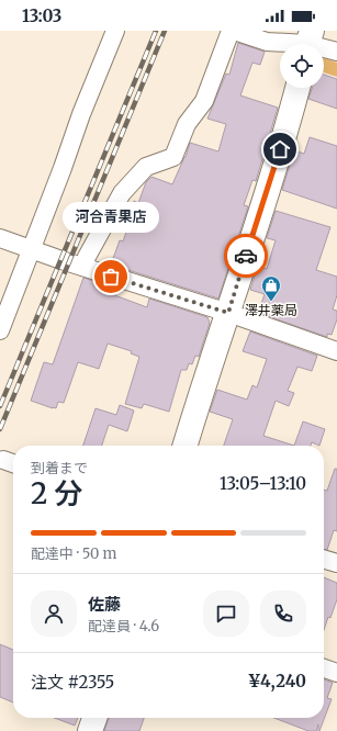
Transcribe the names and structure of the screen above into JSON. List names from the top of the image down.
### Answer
{
  "places": {
    "other": ["河合青果店"],
    "shop": ["澤井薬局"]
  },
  "page": {
    "status": "13:03",
    "bubble": "河合青果店",
    "heading": ["2 分", "到着まで", "13:05–13:10"],
    "panel": [
      "佐藤",
      "配達員 · 4.6",
      "注文 #2355",
      "¥4,240"
    ],
    "bar": "配達中 · 50 m"
  }
}
